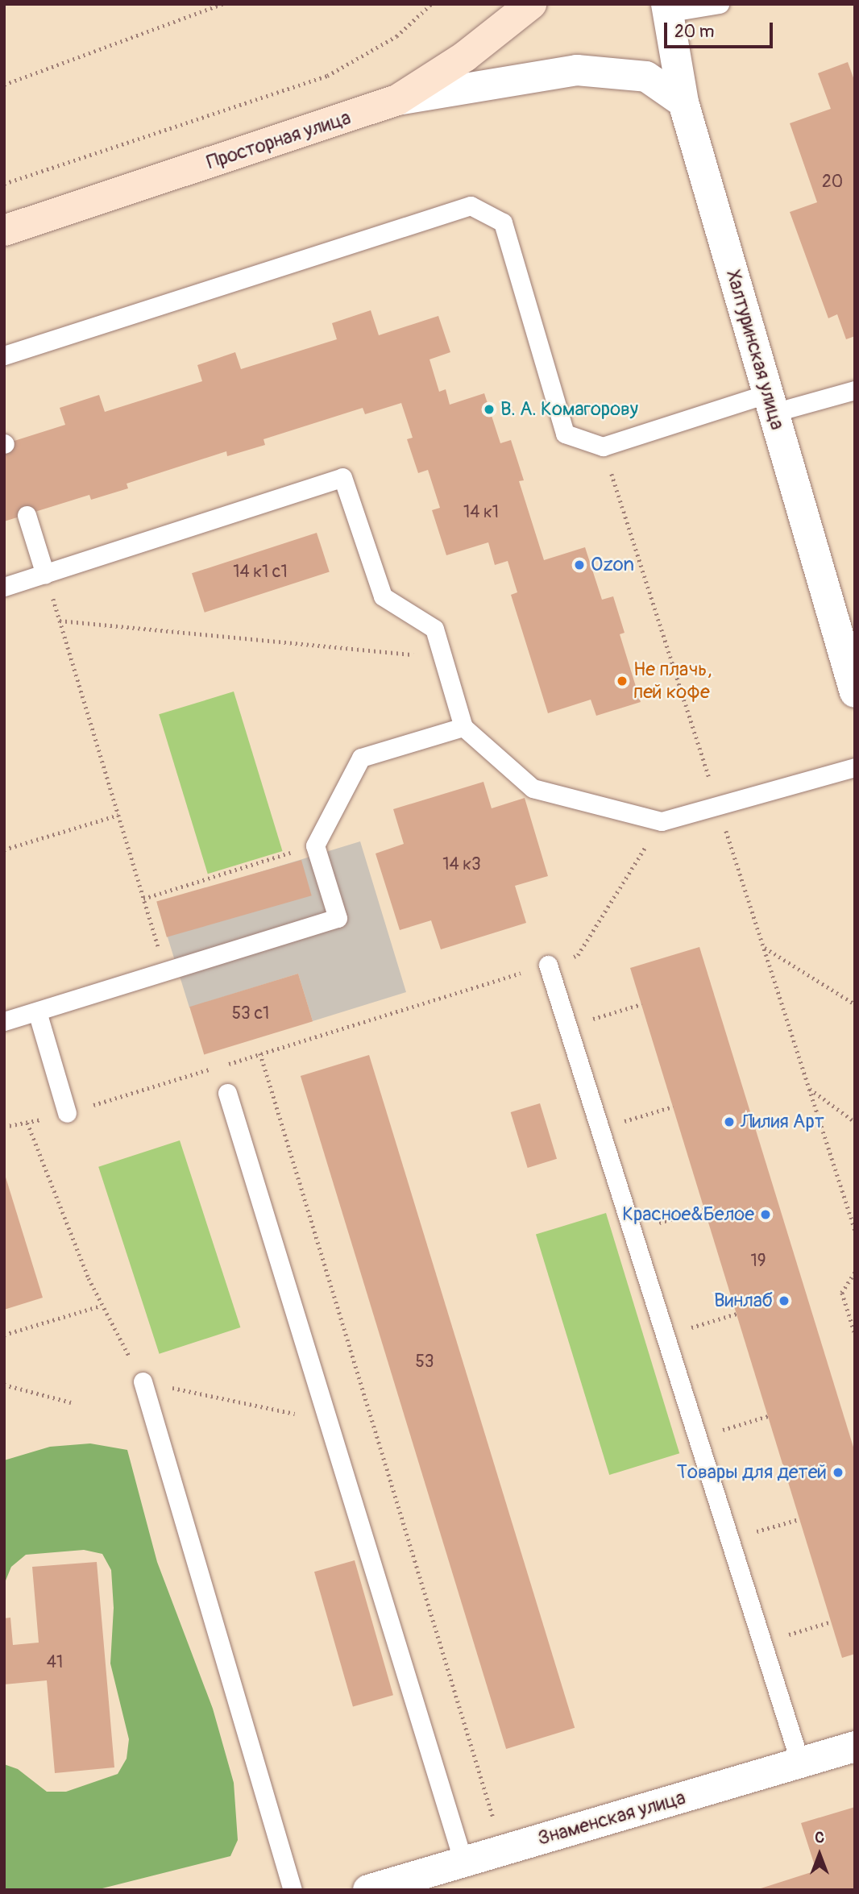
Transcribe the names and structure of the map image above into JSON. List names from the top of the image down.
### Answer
{
  "streets": {
    "main road": ["Просторная улица"],
    "street": ["Халтуринская улица", "Знаменская улица"]
  },
  "places": [
    "В. А. Комагорову",
    "Ozon",
    "Не плачь, пей кофе",
    "Лилия Арт",
    "Красное&Белое",
    "Винлаб",
    "Товары для детей"
  ],
  "house_numbers": [
    "20",
    "14 к1",
    "14 к1 с1",
    "14 к3",
    "53 с1",
    "19",
    "53",
    "41"
  ],
  "scale_bar": "20 m",
  "north": "top"
}
